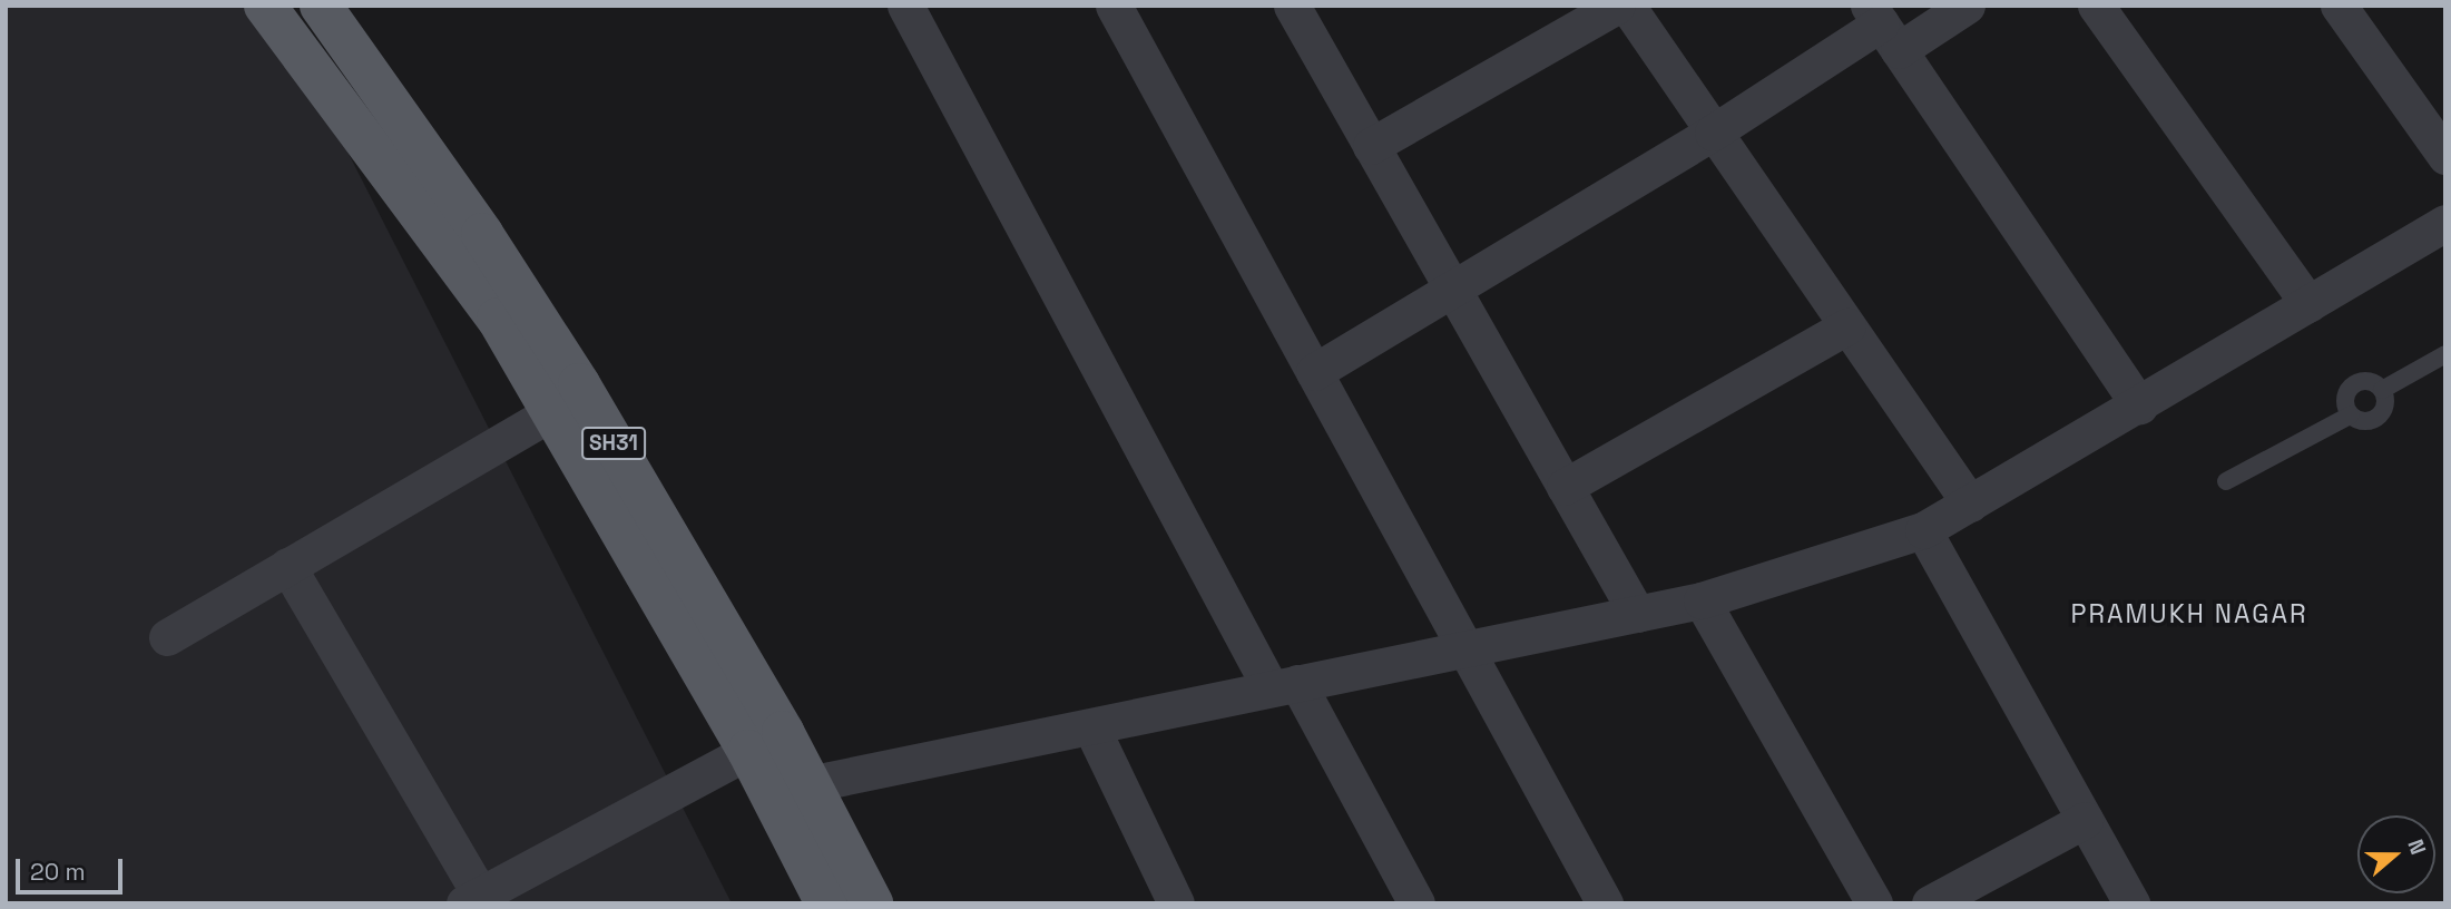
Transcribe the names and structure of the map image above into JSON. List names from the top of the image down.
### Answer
{
  "streets": {
    "main road": ["SH31"]
  },
  "districts": ["PRAMUKH NAGAR"],
  "scale_bar": "20 m",
  "north": "right"
}
